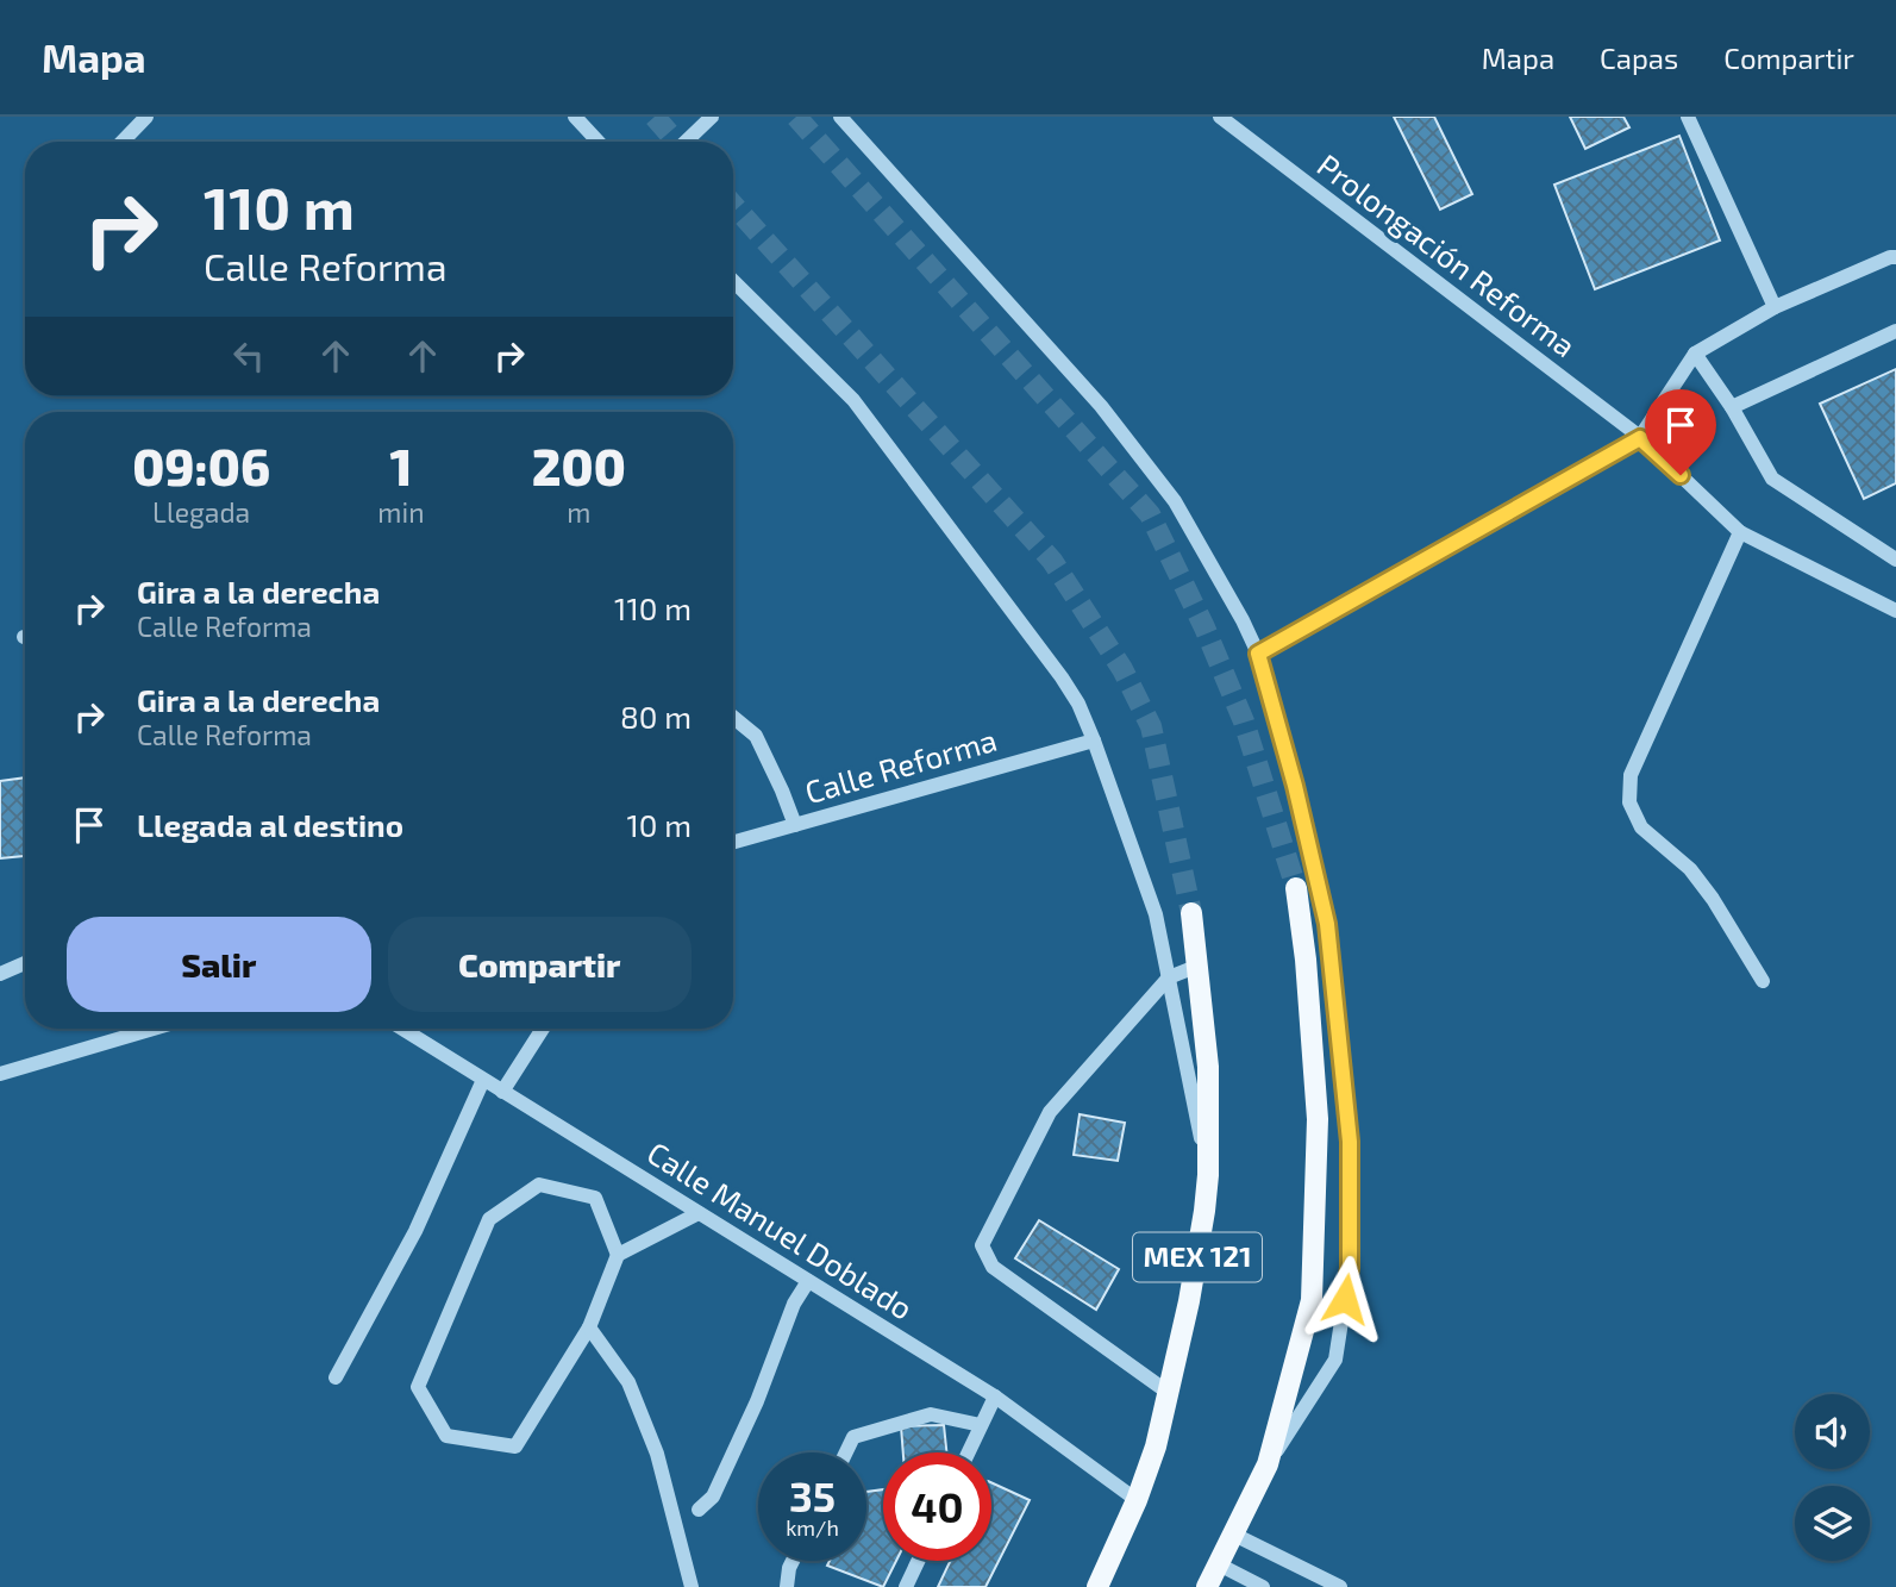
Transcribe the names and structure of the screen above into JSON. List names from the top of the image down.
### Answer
{
  "streets": {
    "main road": ["MEX 121"],
    "street": ["Prolongación Reforma", "Calle Reforma", "Calle Manuel Doblado"]
  },
  "crossings": [
    ["Calle Manuel Doblado", "MEX 121"]
  ],
  "page": {
    "header": "Mapa",
    "nav": ["Mapa", "Capas", "Compartir"],
    "turn": ["110 m", "Calle Reforma"],
    "eta": [
      "09:06",
      "Llegada",
      "1",
      "min",
      "200",
      "m"
    ],
    "list": [
      {
        "name": "Gira a la derecha",
        "note": "Calle Reforma",
        "value": "110 m"
      },
      {
        "name": "Gira a la derecha",
        "note": "Calle Reforma",
        "value": "80 m"
      },
      {
        "name": "Llegada al destino",
        "value": "10 m"
      }
    ],
    "buttons": ["Salir", "Compartir"],
    "speed": "35 km/h",
    "limit": "40"
  }
}
